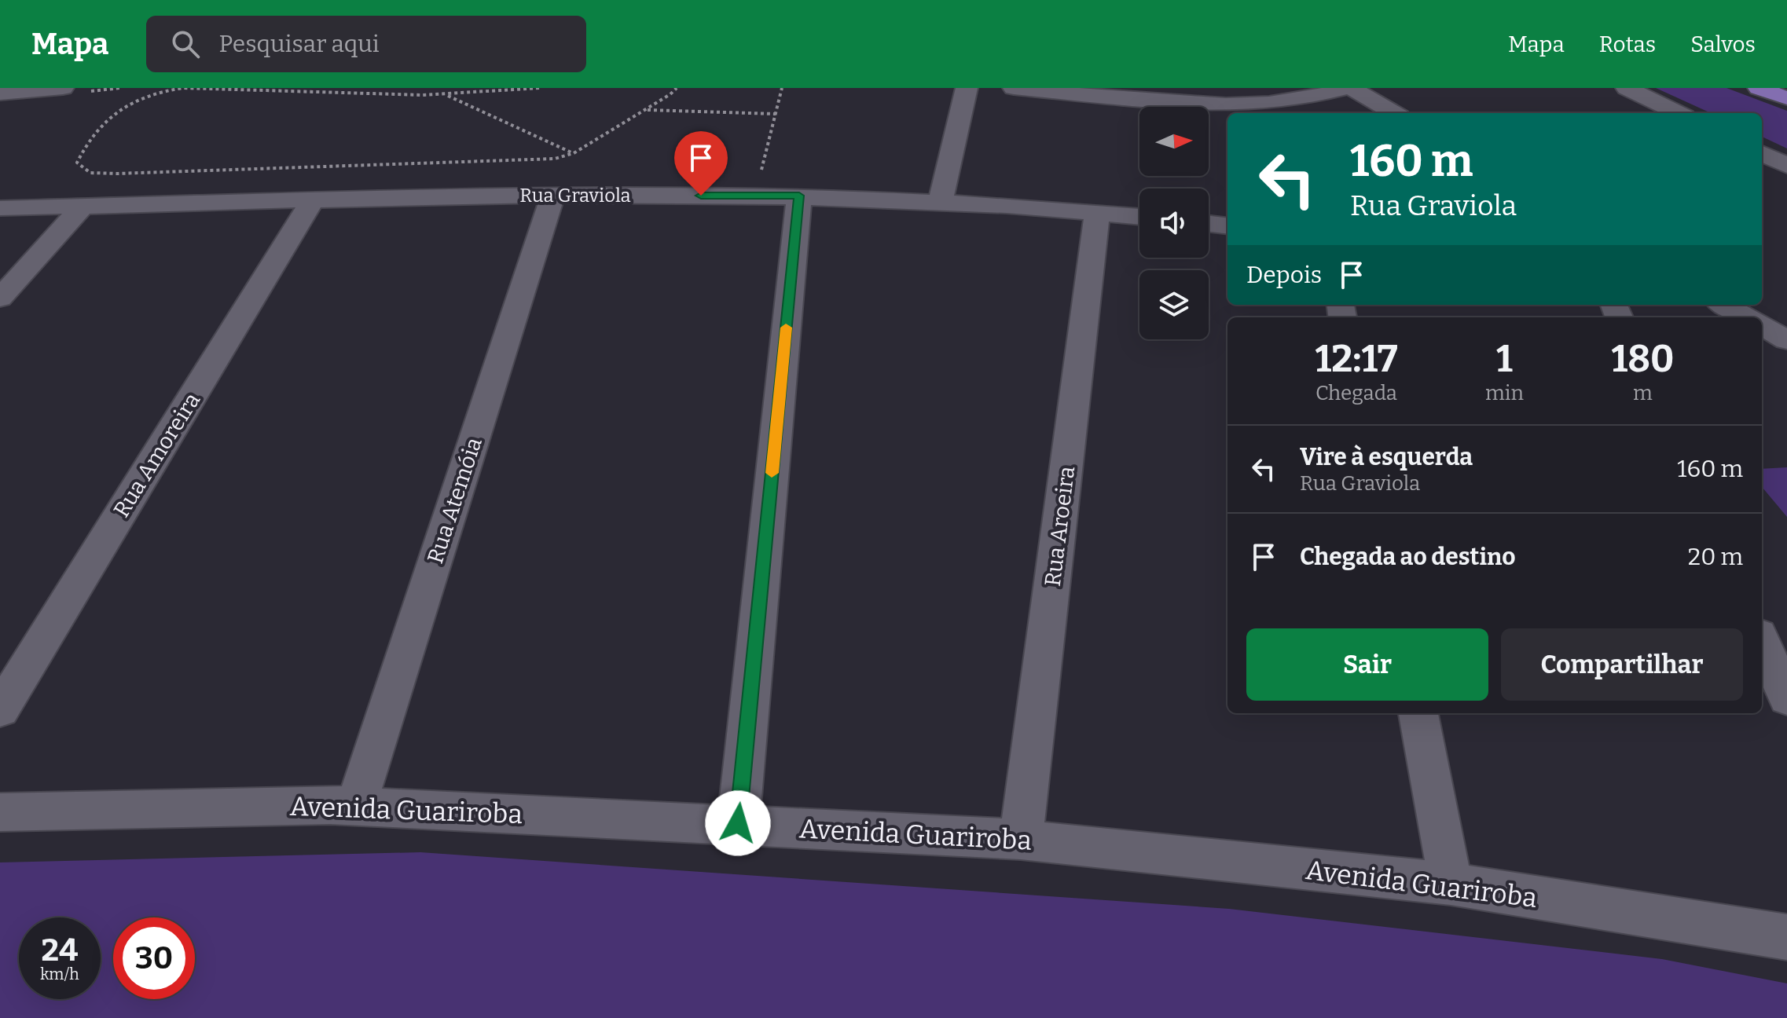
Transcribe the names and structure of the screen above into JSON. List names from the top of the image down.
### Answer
{
  "streets": {
    "street": [
      "Rua Graviola",
      "Rua Amoreira",
      "Rua Atemóia",
      "Rua Aroeira",
      "Avenida Guariroba"
    ]
  },
  "crossings": [
    ["Rua Graviola", "Rua Amoreira"],
    ["Rua Graviola", "Rua Atemóia"],
    ["Rua Graviola", "Rua Aroeira"],
    ["Rua Atemóia", "Avenida Guariroba"],
    ["Rua Aroeira", "Avenida Guariroba"]
  ],
  "north": "right",
  "page": {
    "header": "Mapa",
    "search": "Pesquisar aqui",
    "nav": ["Mapa", "Rotas", "Salvos"],
    "turn": ["160 m", "Rua Graviola"],
    "then": "Depois",
    "eta": [
      "12:17",
      "Chegada",
      "1",
      "min",
      "180",
      "m"
    ],
    "list": [
      {
        "name": "Vire à esquerda",
        "note": "Rua Graviola",
        "value": "160 m"
      },
      {
        "name": "Chegada ao destino",
        "value": "20 m"
      }
    ],
    "buttons": ["Sair", "Compartilhar"],
    "speed": "24 km/h",
    "limit": "30"
  }
}
